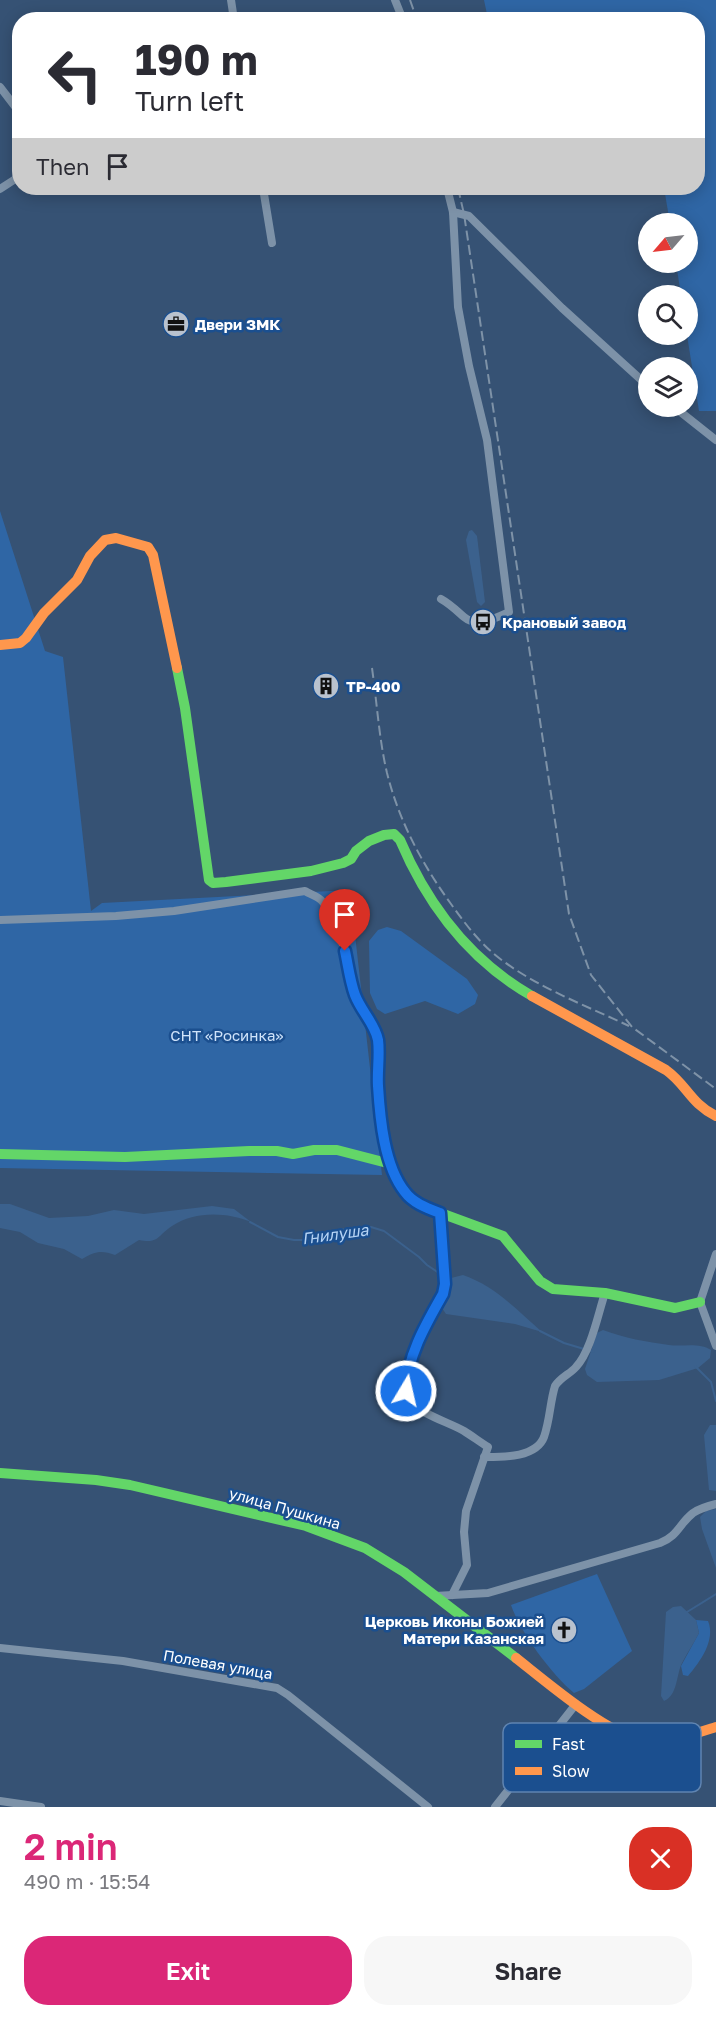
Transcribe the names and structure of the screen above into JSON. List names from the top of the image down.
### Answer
{
  "streets": {
    "street": ["улица Пушкина", "Полевая улица"]
  },
  "water": ["Гнилуша"],
  "parks": ["СНТ «Росинка»"],
  "places": {
    "office": ["Двери ЗМК"],
    "bus stop": ["Крановый завод"],
    "building": ["ТР-400"],
    "church": ["Церковь Иконы Божией Матери Казанская"]
  },
  "legend": ["Fast", "Slow"],
  "north": "bottom left",
  "page": {
    "turn": ["190 m", "Turn left"],
    "then": "Then",
    "heading": ["2 min", "490 m · 15:54"],
    "buttons": ["Exit", "Share"]
  }
}
